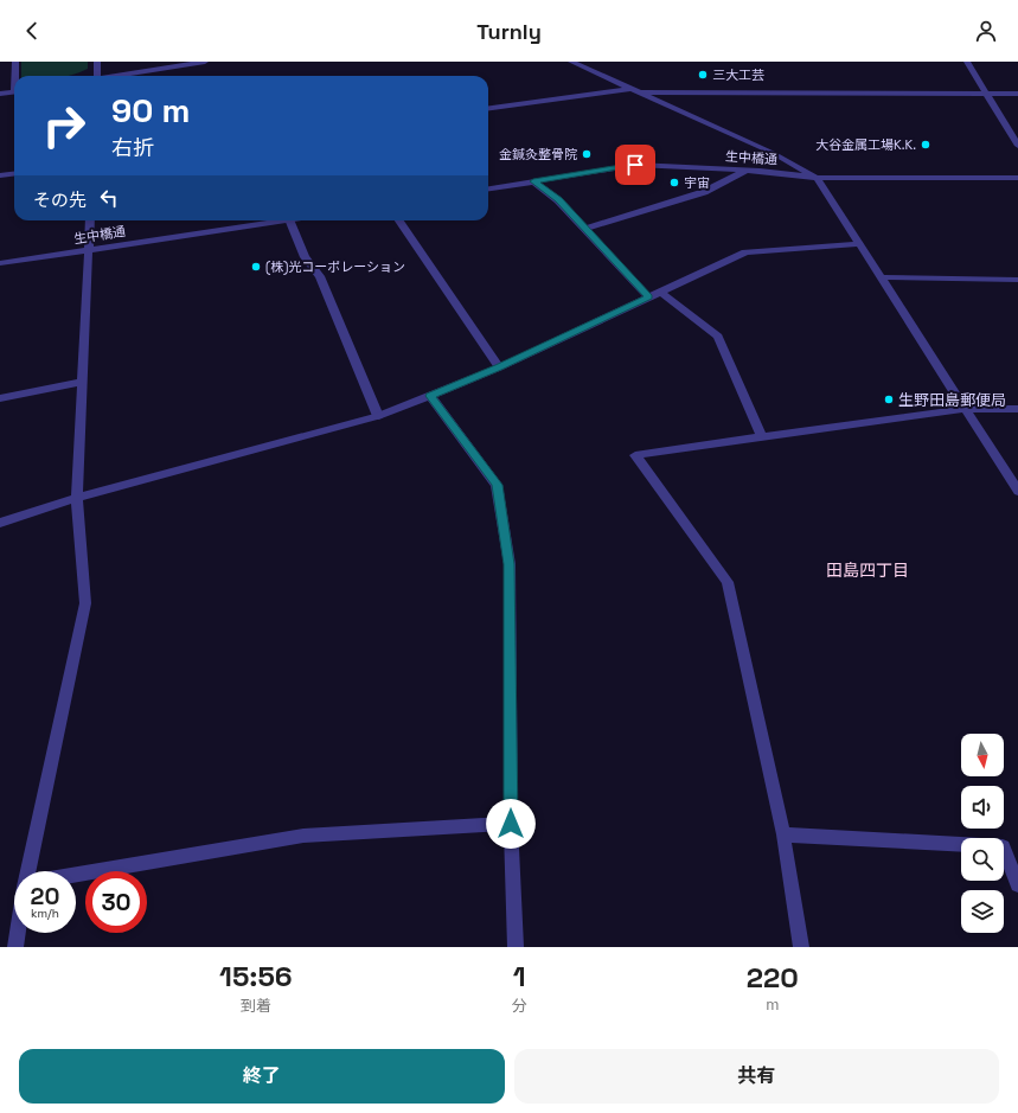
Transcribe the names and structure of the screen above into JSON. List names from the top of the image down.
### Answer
{
  "streets": {
    "street": ["生中橋通"]
  },
  "districts": ["田島四丁目"],
  "places": [
    "三大工芸",
    "大谷金属工場K.K.",
    "金鍼灸整骨院",
    "宇宙",
    "(株)光コーポレーション",
    "生野田島郵便局"
  ],
  "north": "bottom",
  "page": {
    "header": "Turnly",
    "turn": ["90 m", "右折"],
    "then": "その先",
    "speed": "20 km/h",
    "limit": "30",
    "eta": [
      "15:56",
      "到着",
      "1",
      "分",
      "220",
      "m"
    ],
    "buttons": ["終了", "共有"]
  }
}
